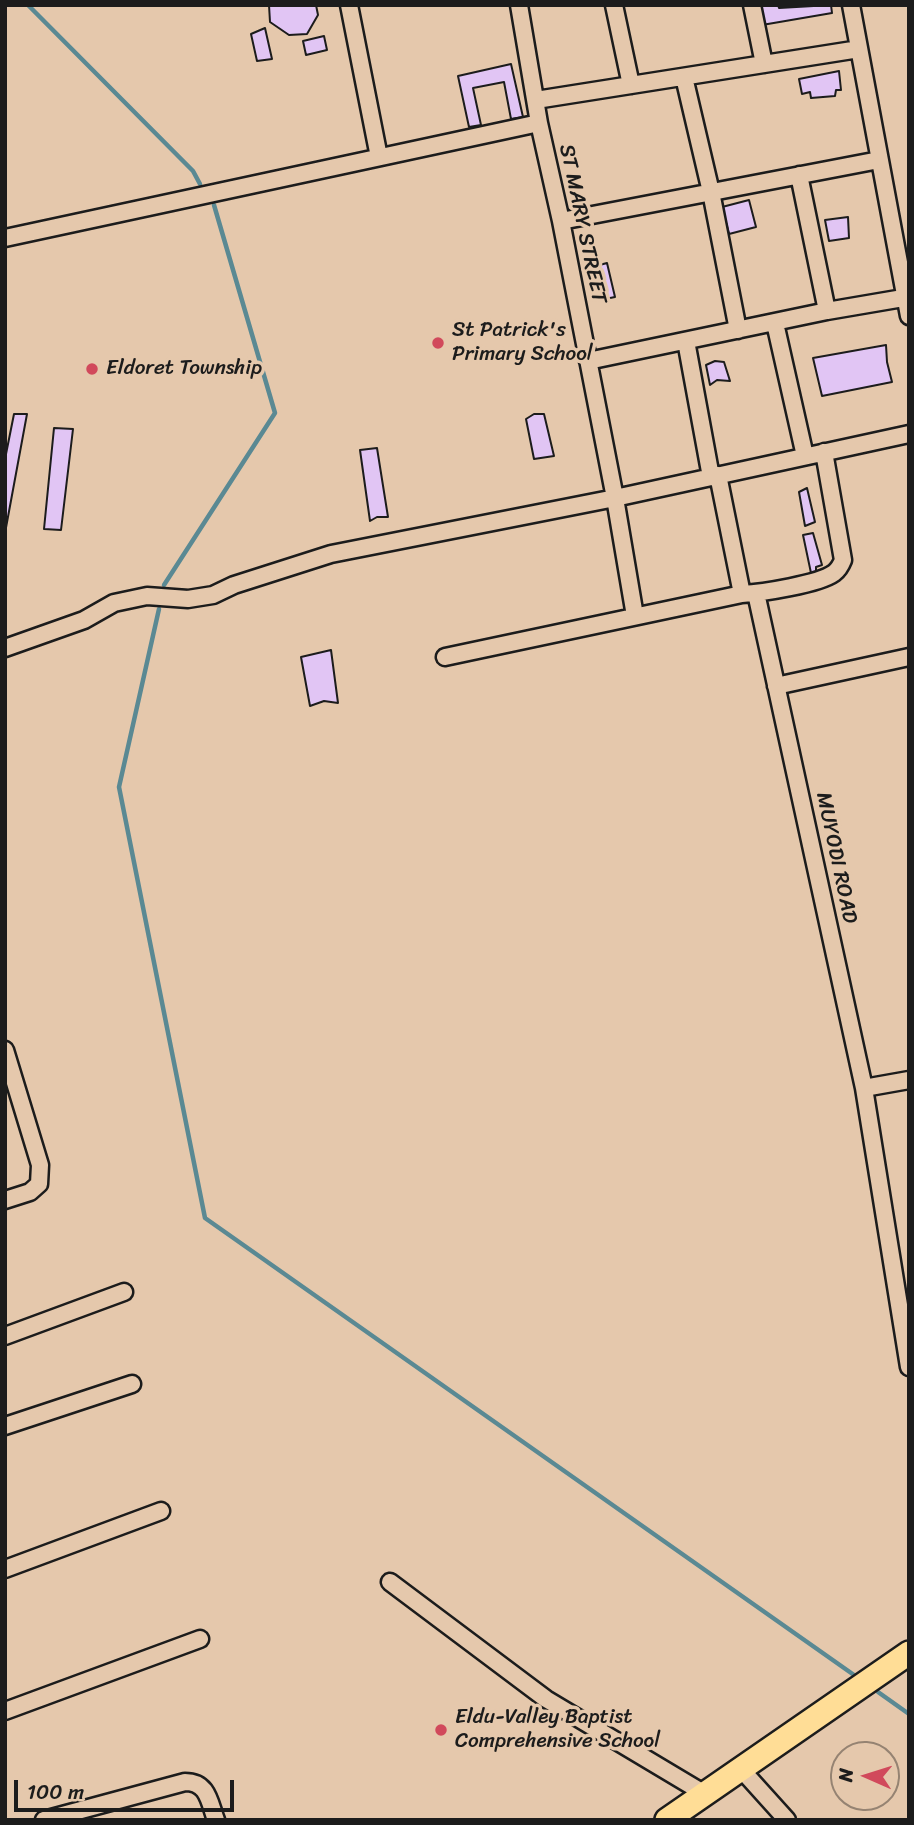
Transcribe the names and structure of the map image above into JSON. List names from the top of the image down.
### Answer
{
  "streets": {
    "street": ["ST MARY STREET", "MUYODI ROAD"]
  },
  "places": ["St Patrick's Primary School", "Eldoret Township", "Eldu-Valley Baptist Comprehensive School"],
  "scale_bar": "100 m",
  "north": "left"
}
